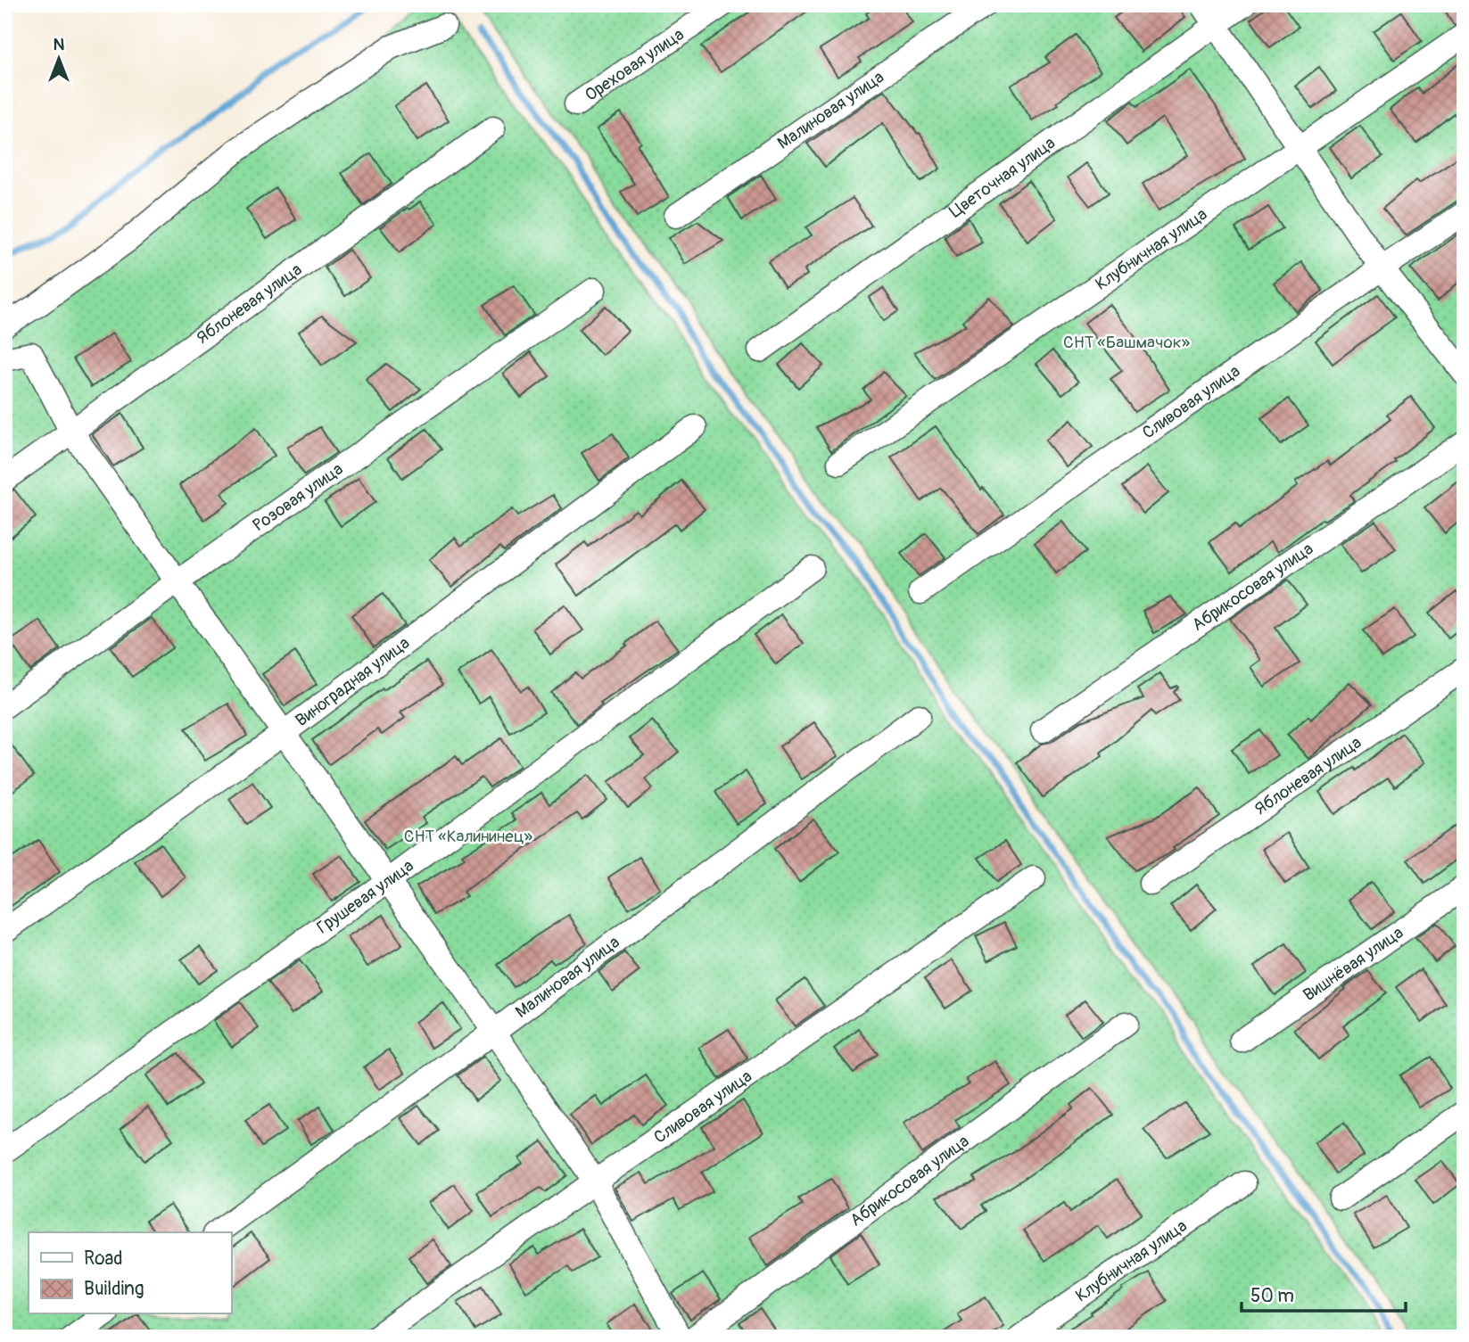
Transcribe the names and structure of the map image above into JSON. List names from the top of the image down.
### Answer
{
  "streets": {
    "street": [
      "Ореховая улица",
      "Малиновая улица",
      "Цветочная улица",
      "Клубничная улица",
      "Яблоневая улица",
      "Сливовая улица",
      "Розовая улица",
      "Абрикосовая улица",
      "Виноградная улица",
      "Грушевая улица",
      "Вишнёвая улица"
    ]
  },
  "parks": ["СНТ «Башмачок»", "СНТ «Калининец»"],
  "legend": ["Road", "Building"],
  "scale_bar": "50 m",
  "north": "top"
}
